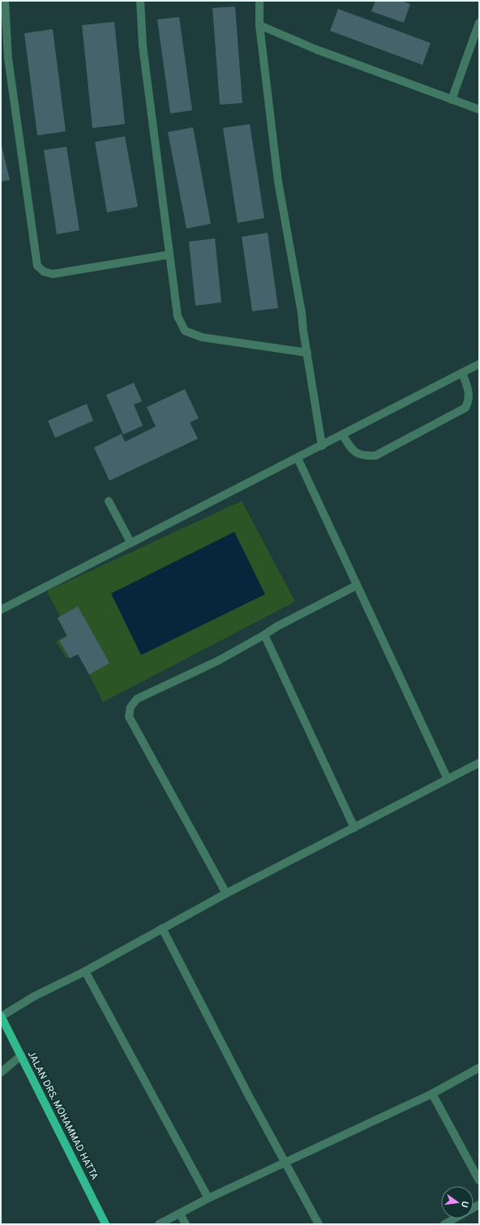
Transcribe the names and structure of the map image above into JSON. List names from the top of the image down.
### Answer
{
  "streets": {
    "main road": ["JALAN DRS. MOHAMMAD HATTA"]
  },
  "north": "right"
}
